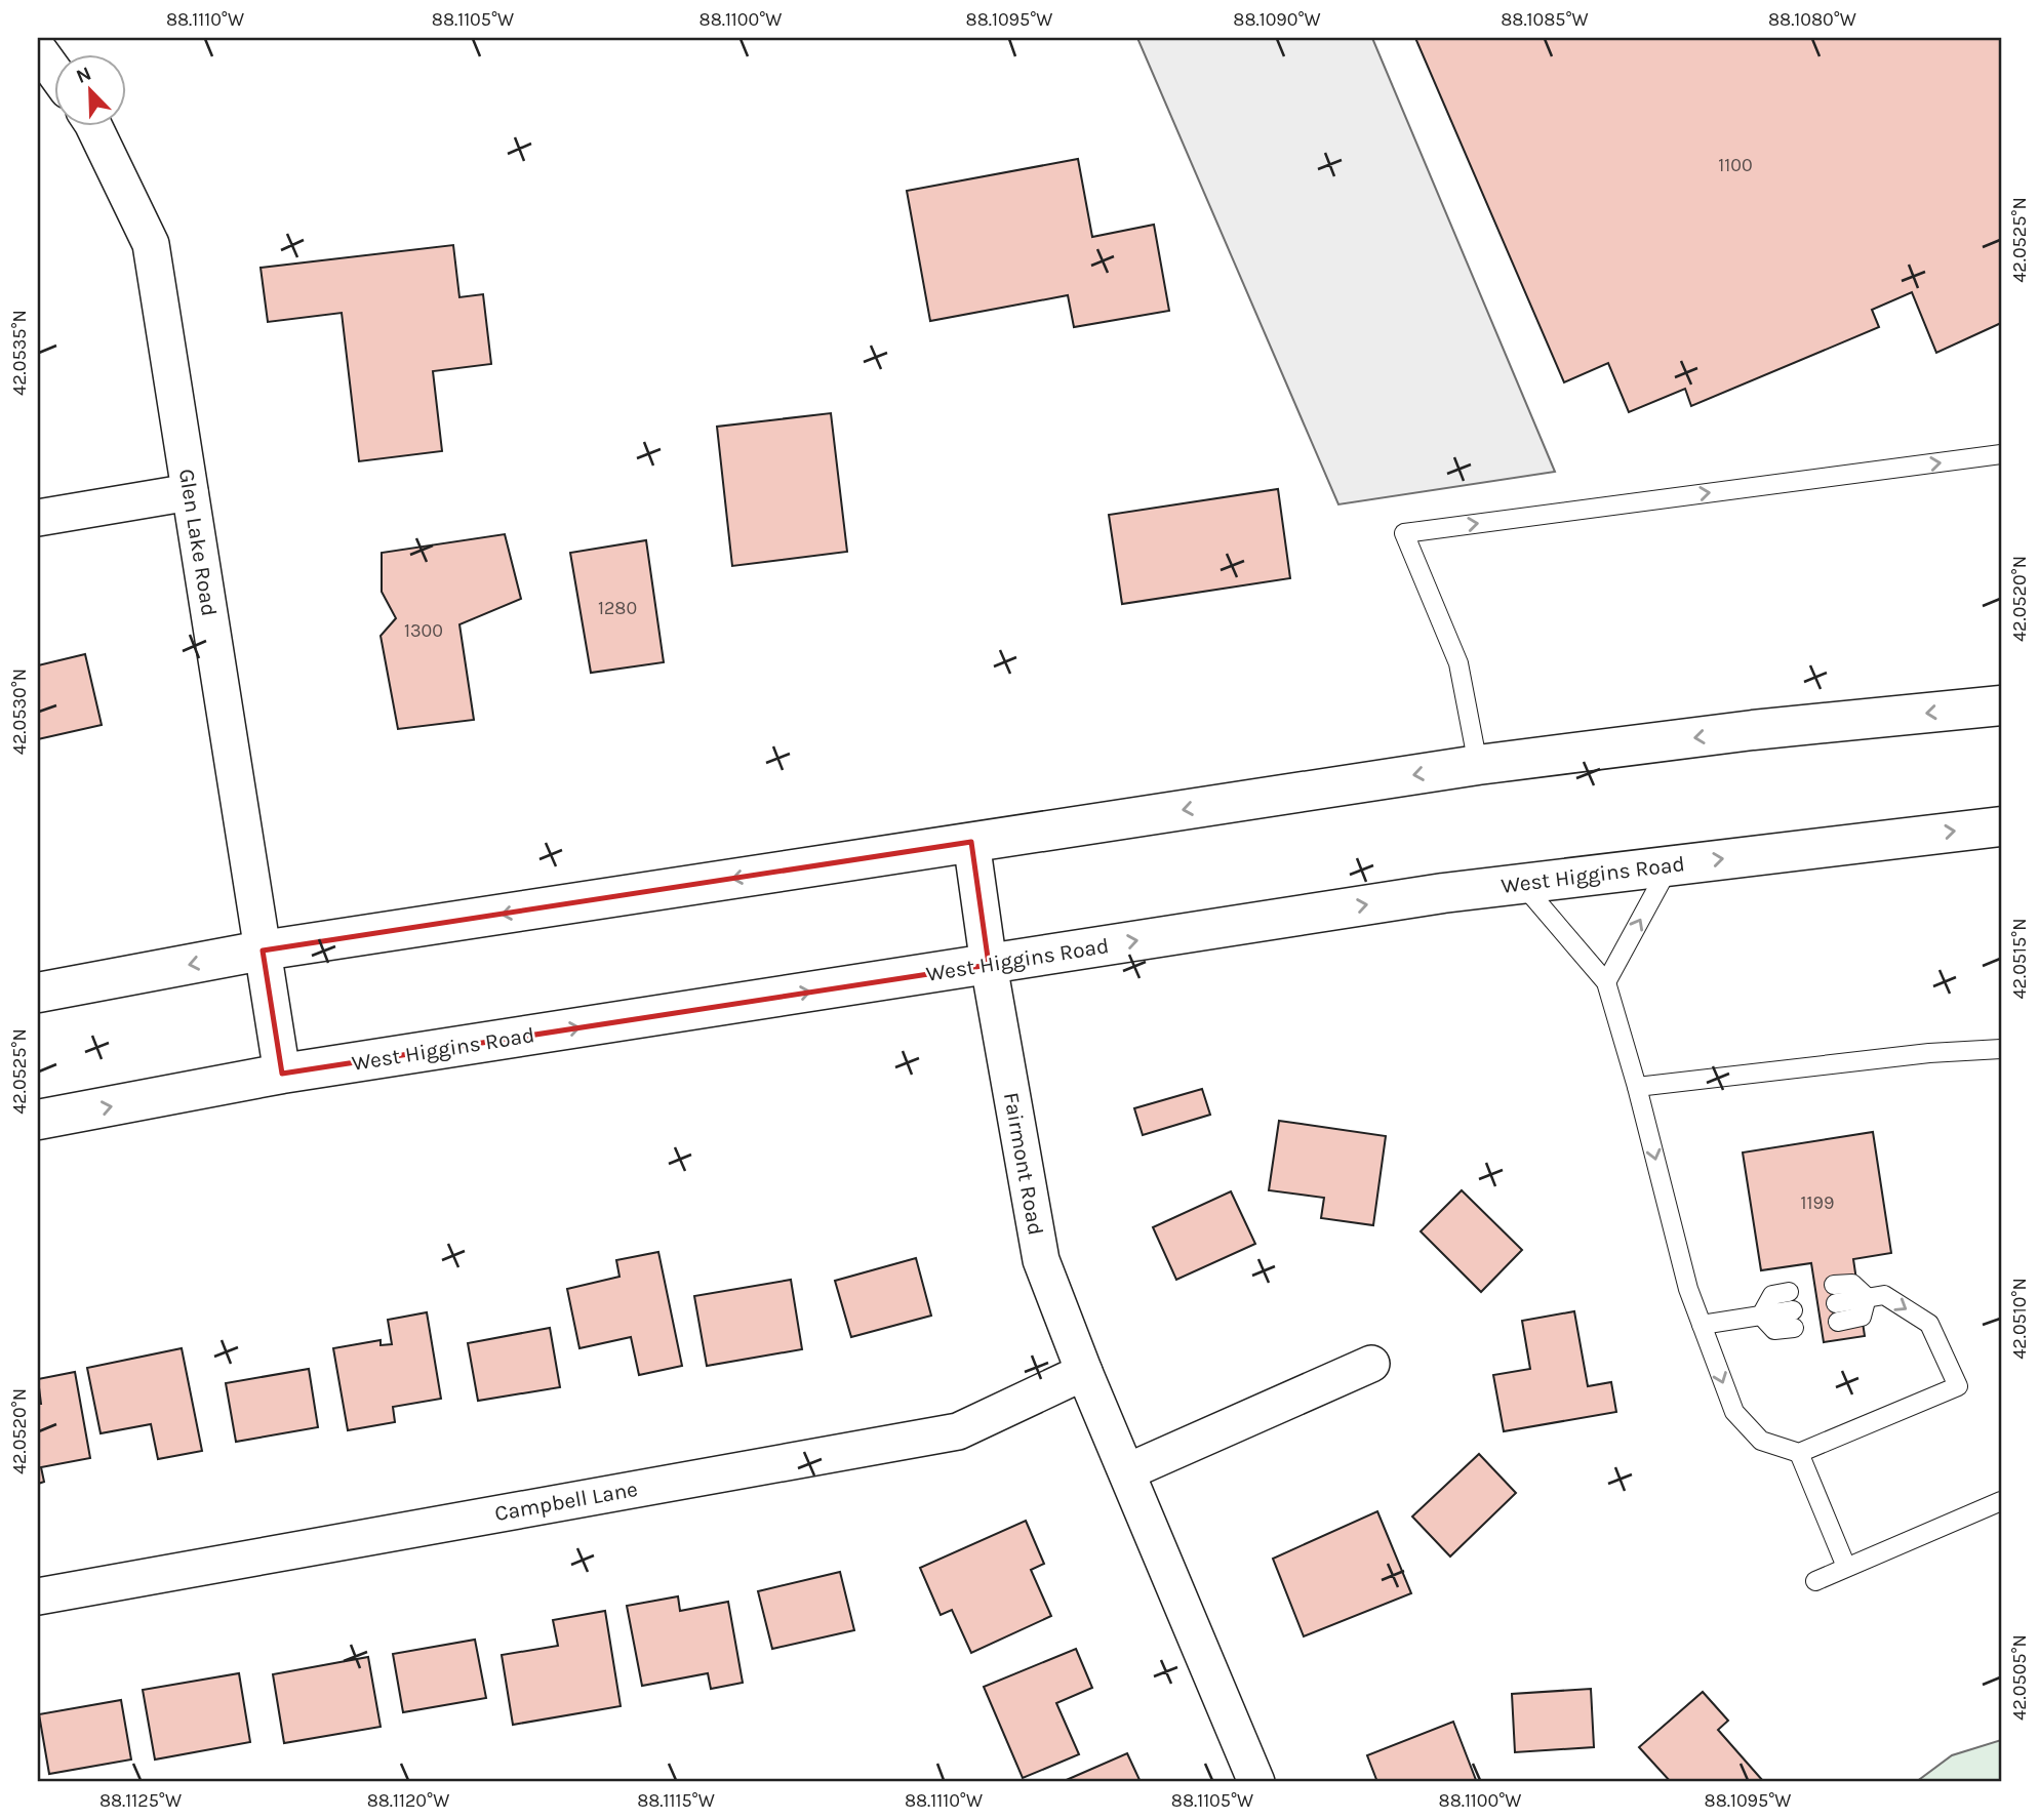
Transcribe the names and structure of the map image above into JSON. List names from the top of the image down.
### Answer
{
  "streets": {
    "main road": ["West Higgins Road"],
    "street": ["Glen Lake Road", "Fairmont Road", "Campbell Lane"]
  },
  "crossings": [
    ["Glen Lake Road", "West Higgins Road"],
    ["West Higgins Road", "Fairmont Road"],
    ["Fairmont Road", "Campbell Lane"]
  ],
  "house_numbers": [
    "1100",
    "1280",
    "1300",
    "1199"
  ],
  "north": "top left",
  "coordinates": [
    "88.1110°W",
    "88.1105°W",
    "88.1100°W",
    "88.1095°W",
    "88.1090°W",
    "88.1085°W",
    "88.1080°W",
    "42.0525°N",
    "42.0535°N",
    "42.0520°N",
    "42.0530°N",
    "42.0515°N",
    "42.0510°N",
    "42.0505°N",
    "88.1125°W",
    "88.1120°W",
    "88.1115°W"
  ]
}
